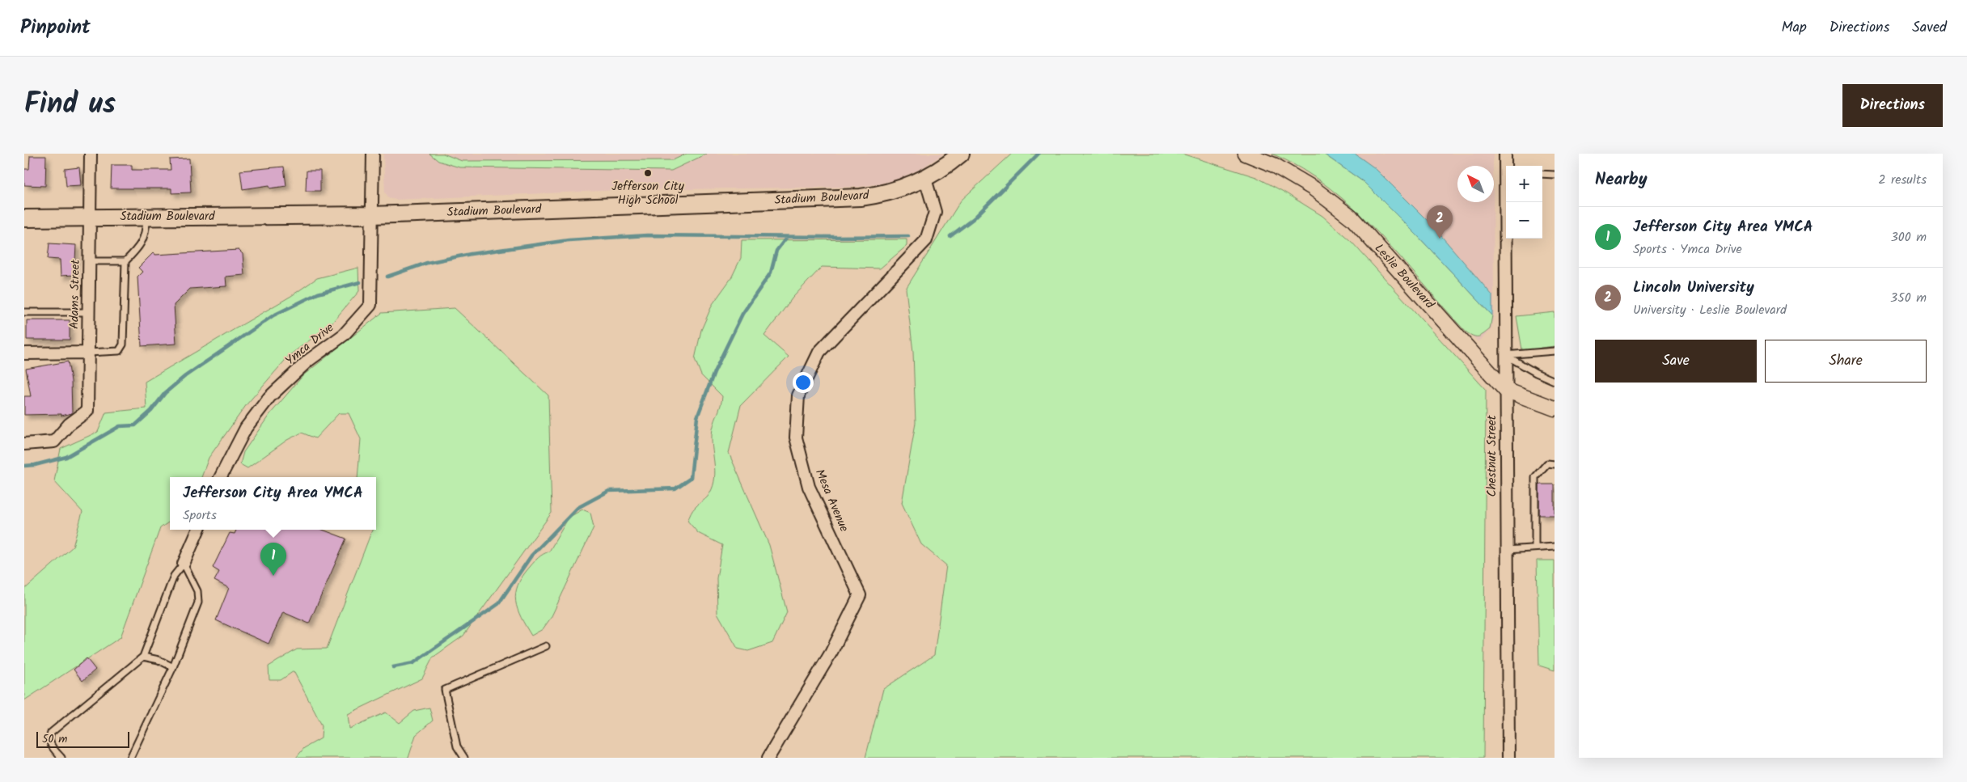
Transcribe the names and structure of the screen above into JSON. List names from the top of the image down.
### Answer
{
  "streets": {
    "main road": ["Stadium Boulevard"],
    "street": [
      "Leslie Boulevard",
      "Adams Street",
      "Ymca Drive",
      "Chestnut Street",
      "Mesa Avenue"
    ]
  },
  "crossings": [
    ["Stadium Boulevard", "Adams Street"],
    ["Stadium Boulevard", "Ymca Drive"],
    ["Stadium Boulevard", "Mesa Avenue"],
    ["Leslie Boulevard", "Chestnut Street"]
  ],
  "places": ["Jefferson City High School"],
  "scale_bar": "50 m",
  "north": "top left",
  "page": {
    "header": "Pinpoint",
    "nav": ["Map", "Directions", "Saved"],
    "title": "Find us",
    "buttons": [
      "Directions",
      ["Save", "Share"]
    ],
    "heading": ["Nearby", "2 results"],
    "map_buttons": ["+", "−"],
    "pins": ["2", "1"],
    "list": [
      {
        "mark": "1",
        "name": "Jefferson City Area YMCA",
        "note": "Sports · Ymca Drive",
        "value": "300 m"
      },
      {
        "mark": "2",
        "name": "Lincoln University",
        "note": "University · Leslie Boulevard",
        "value": "350 m"
      }
    ],
    "popup": ["Jefferson City Area YMCA", "Sports"],
    "scale": "50 m"
  }
}
